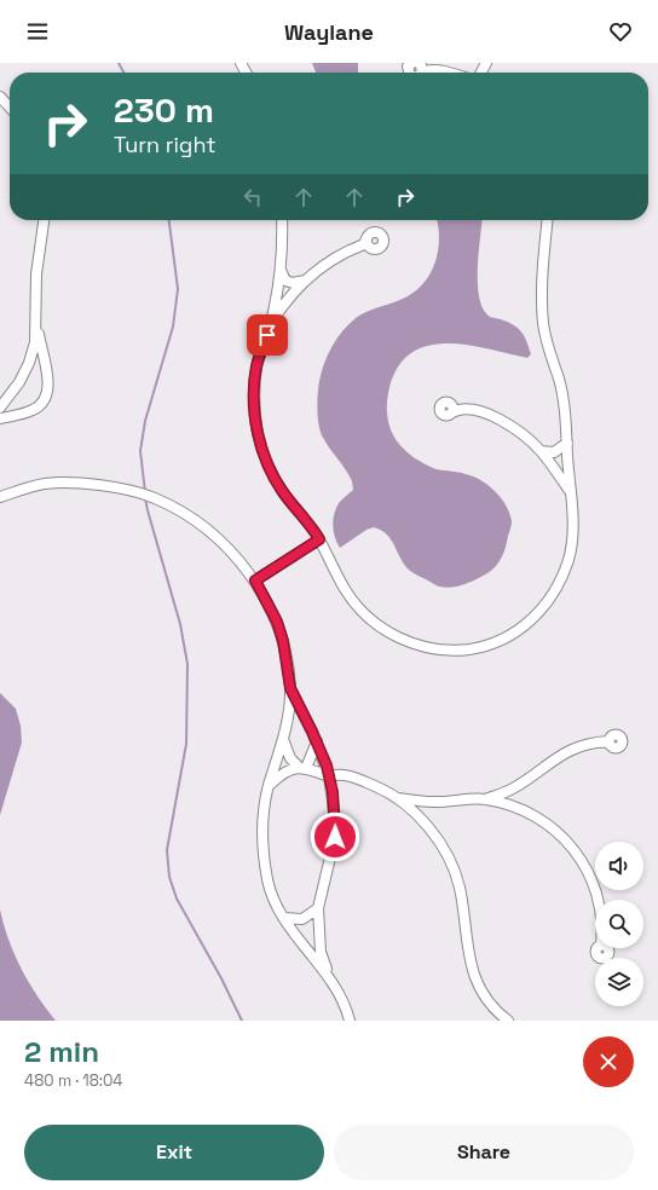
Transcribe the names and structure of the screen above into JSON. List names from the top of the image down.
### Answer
{
  "page": {
    "header": "Waylane",
    "turn": ["230 m", "Turn right"],
    "heading": ["2 min", "480 m · 18:04"],
    "buttons": ["Exit", "Share"]
  }
}
